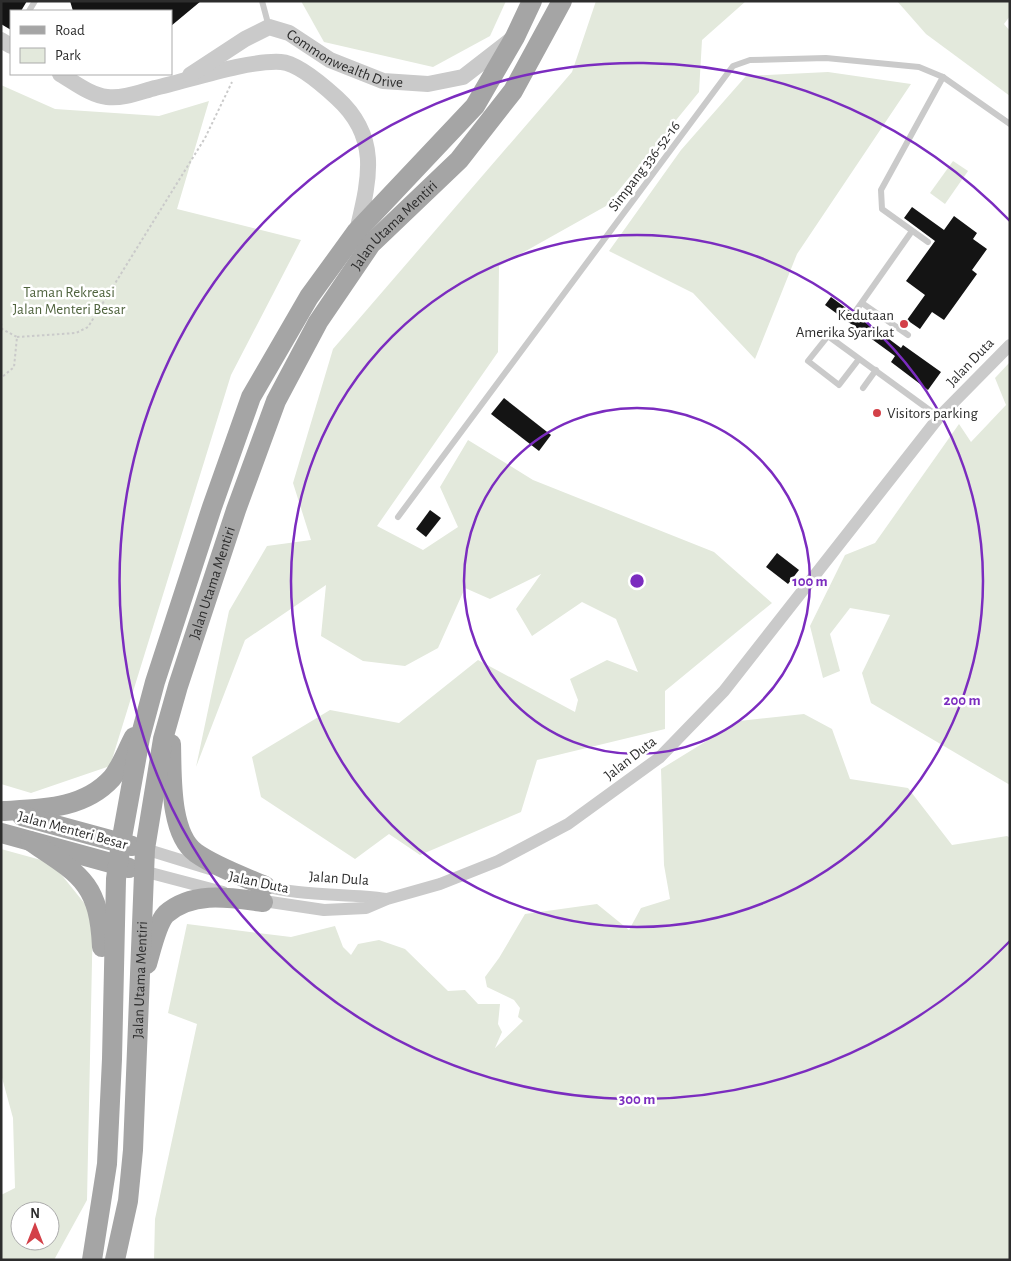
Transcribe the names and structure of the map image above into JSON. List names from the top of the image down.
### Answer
{
  "streets": {
    "main road": ["Jalan Utama Mentiri", "Jalan Menteri Besar"],
    "street": ["Commonwealth Drive", "Jalan Duta", "Jalan Dula"],
    "lane": ["Simpang 336-52-16"]
  },
  "crossings": [
    ["Commonwealth Drive", "Jalan Utama Mentiri"],
    ["Jalan Utama Mentiri", "Jalan Duta"],
    ["Jalan Utama Mentiri", "Jalan Menteri Besar"],
    ["Jalan Utama Mentiri", "Jalan Dula"],
    ["Jalan Duta", "Jalan Menteri Besar"],
    ["Jalan Duta", "Jalan Dula"],
    ["Jalan Menteri Besar", "Jalan Dula"]
  ],
  "parks": ["Taman Rekreasi Jalan Menteri Besar"],
  "places": ["Kedutaan Amerika Syarikat", "Visitors parking"],
  "legend": ["Road", "Park"],
  "north": "top",
  "rings": ["100 m", "200 m", "300 m"]
}
